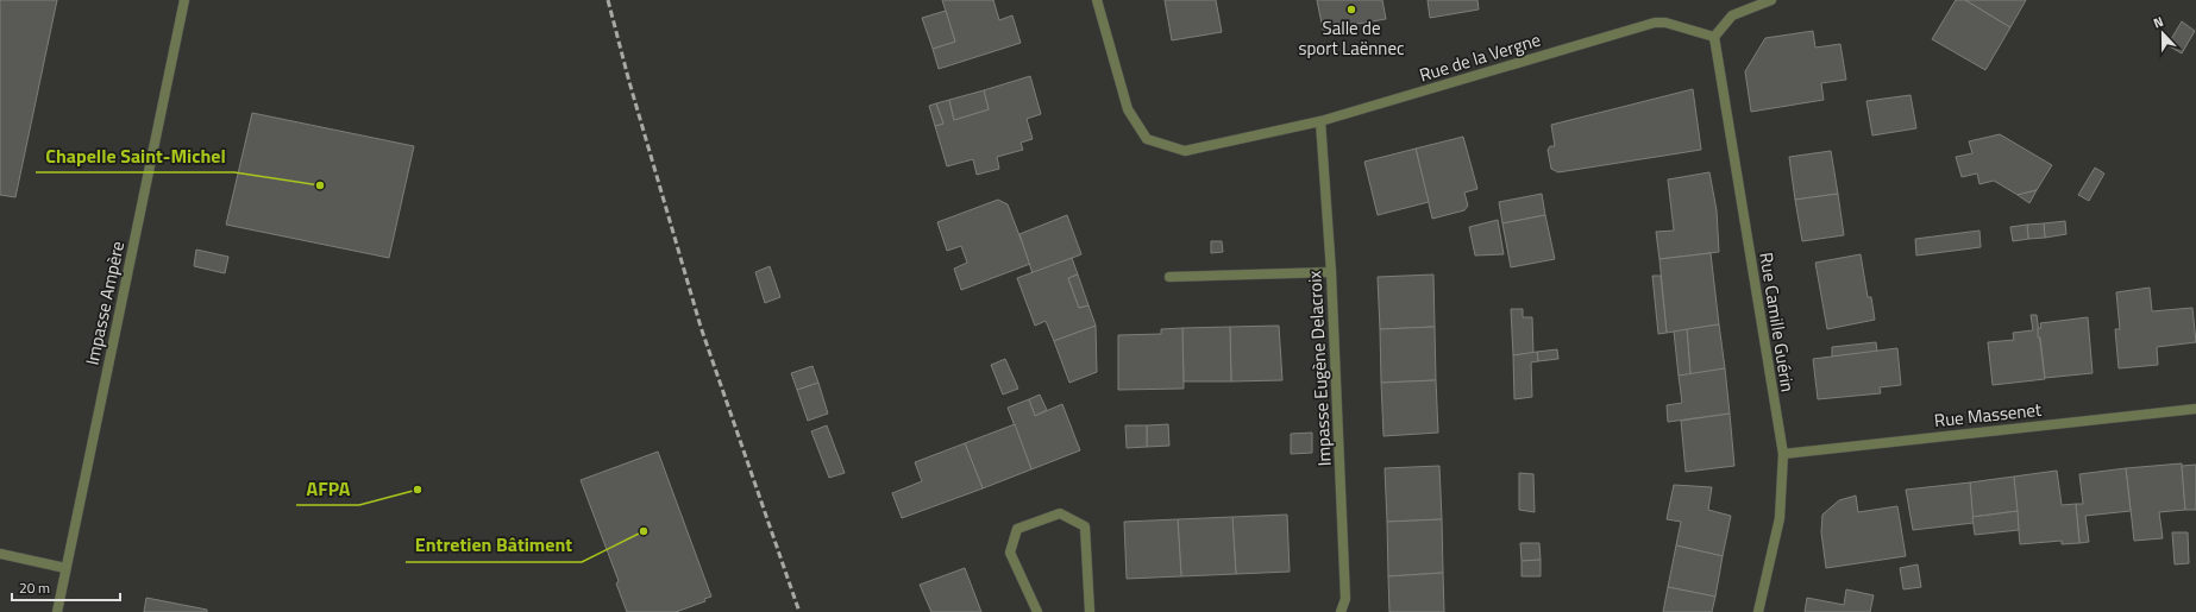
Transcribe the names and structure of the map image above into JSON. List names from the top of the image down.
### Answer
{
  "streets": {
    "street": [
      "Rue de la Vergne",
      "Impasse Ampère",
      "Rue Camille Guérin",
      "Impasse Eugène Delacroix",
      "Rue Massenet"
    ]
  },
  "crossings": [
    ["Rue de la Vergne", "Rue Camille Guérin"],
    ["Rue de la Vergne", "Impasse Eugène Delacroix"],
    ["Rue Camille Guérin", "Rue Massenet"]
  ],
  "places": [
    "Salle de sport Laënnec",
    "Chapelle Saint-Michel",
    "AFPA",
    "Entretien Bâtiment"
  ],
  "scale_bar": "20 m",
  "north": "top"
}
